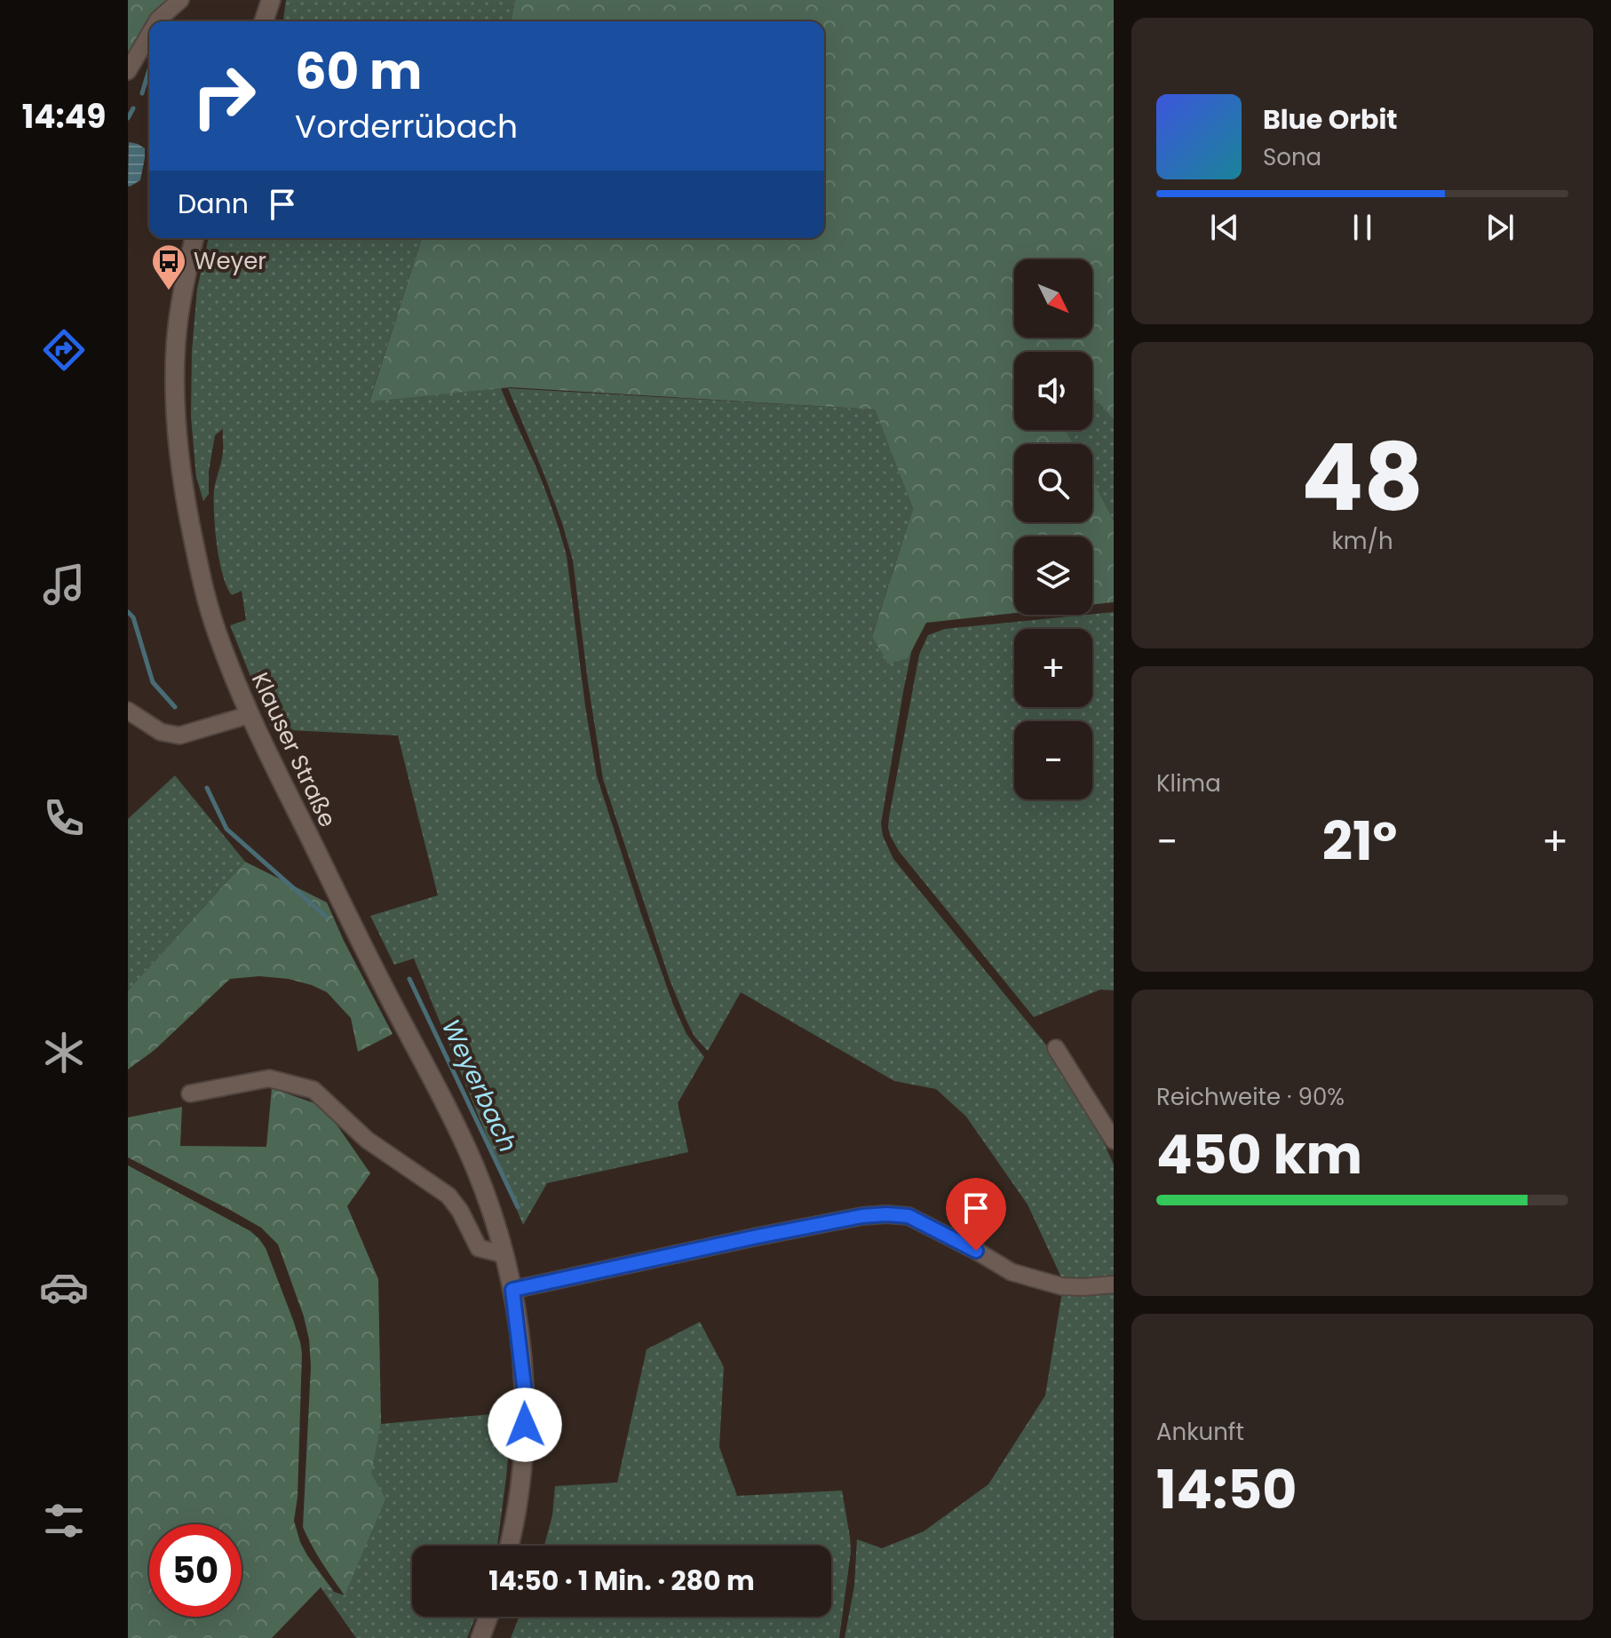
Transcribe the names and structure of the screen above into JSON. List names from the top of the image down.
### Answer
{
  "streets": {
    "main road": ["Klauser Straße"]
  },
  "water": ["Weyerbach"],
  "places": {
    "bus stop": ["Weyer"]
  },
  "north": "bottom right",
  "page": {
    "tabs": "14:49",
    "turn": ["60 m", "Vorderrübach"],
    "song": ["Blue Orbit", "Sona"],
    "then": "Dann",
    "map_buttons": ["+", "−"],
    "tile": [
      ["48", "km/h"],
      "Klima",
      ["Reichweite · 90%", "450 km"],
      ["Ankunft", "14:50"]
    ],
    "heat": ["−", "21°", "+"],
    "limit": "50",
    "trip": "14:50 · 1 Min. · 280 m"
  }
}
